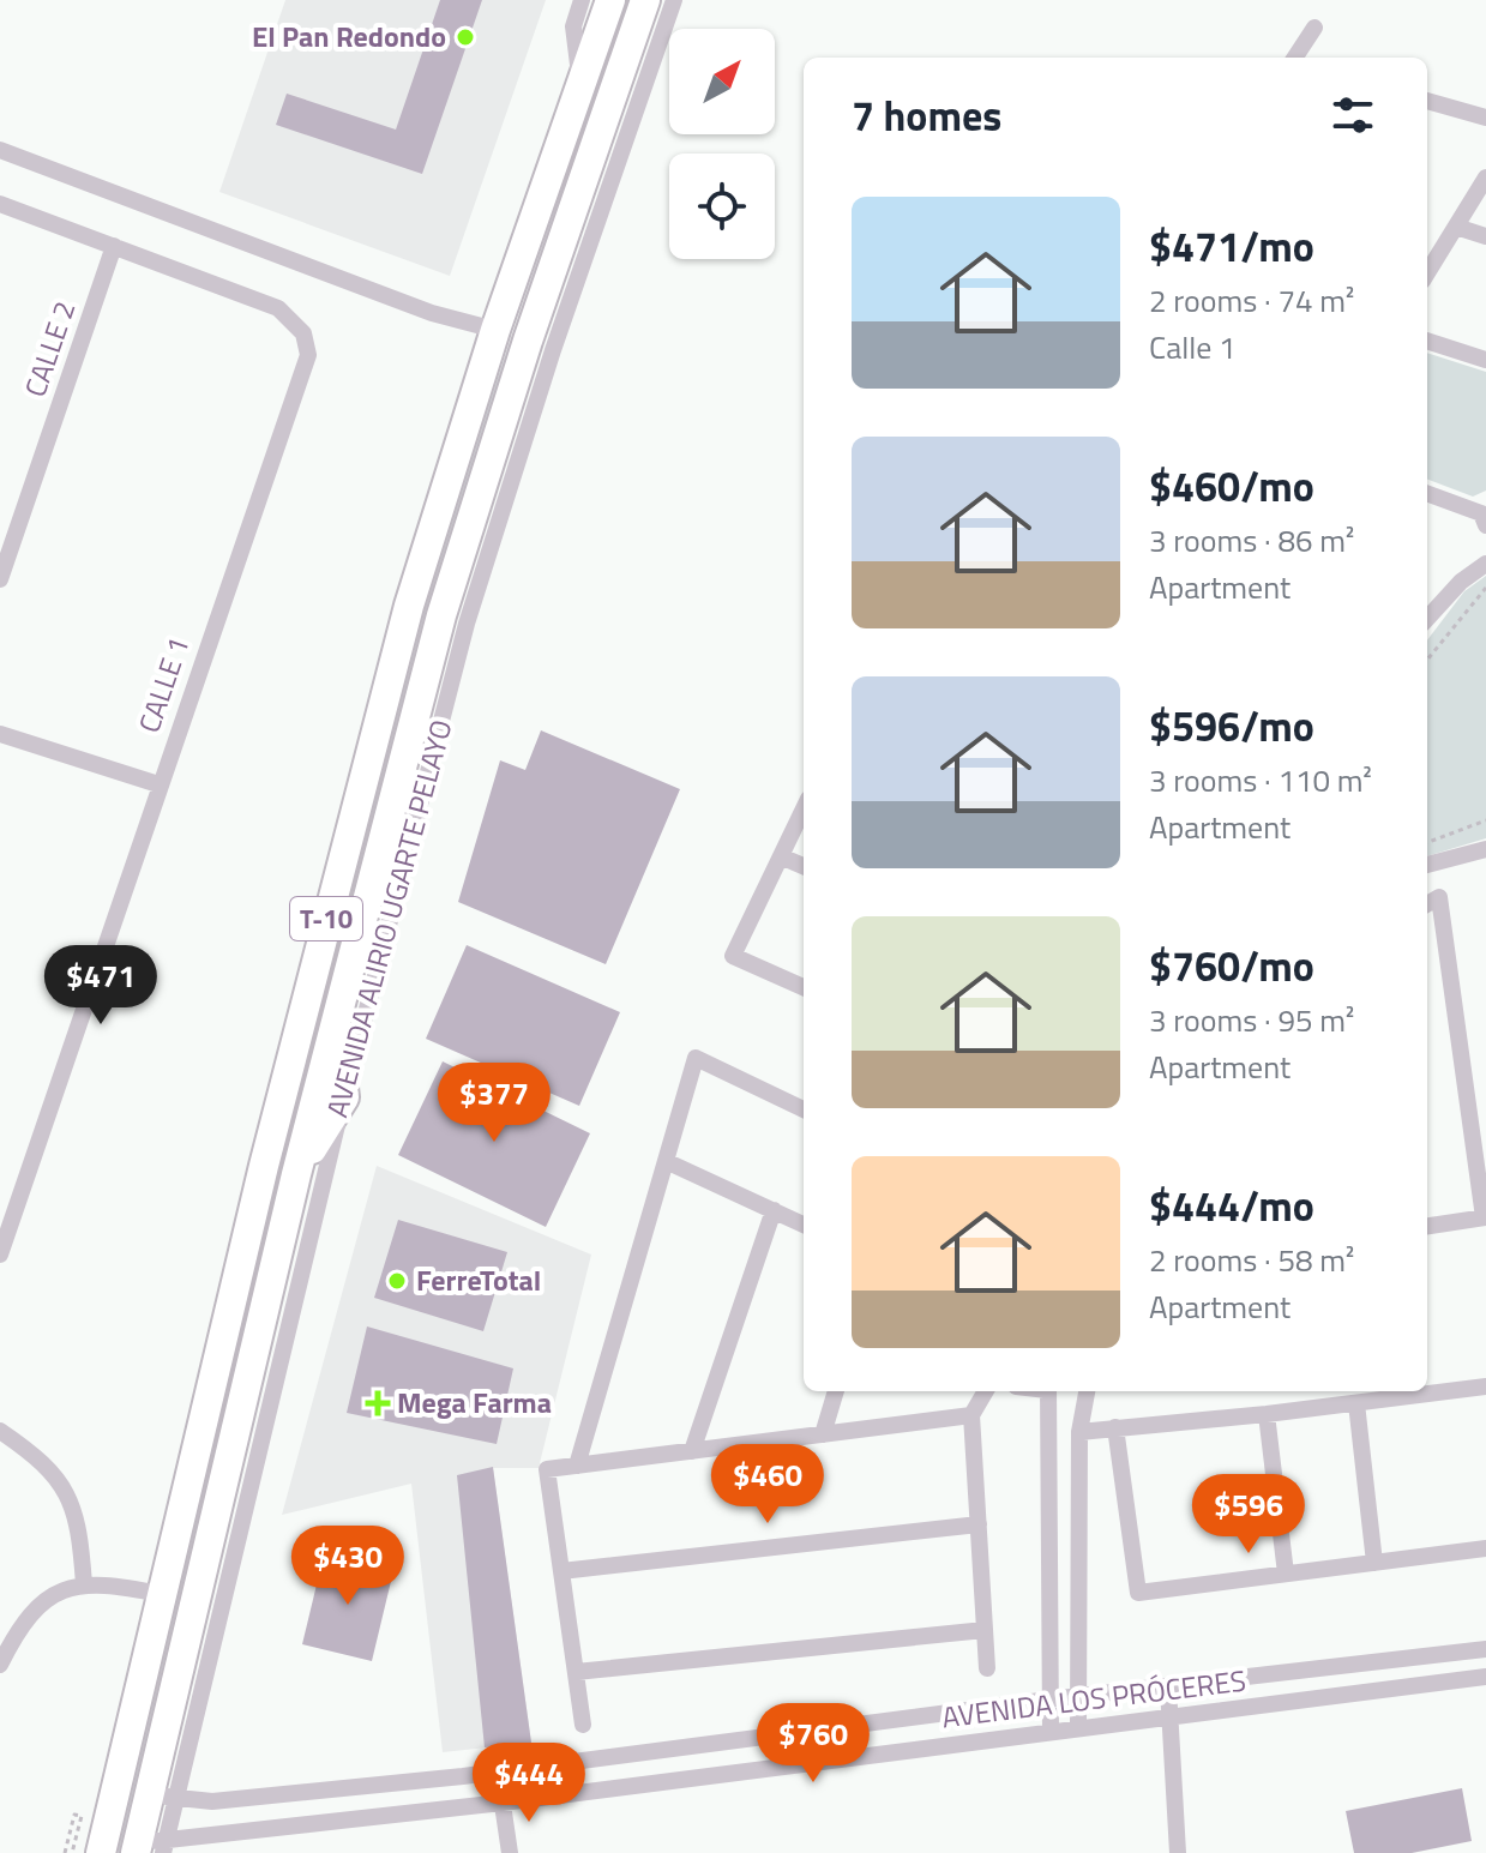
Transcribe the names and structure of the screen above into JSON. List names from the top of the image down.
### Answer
{
  "streets": {
    "highway": ["T-10", "AVENIDA ALIRIO UGARTE PELAYO"],
    "street": ["CALLE 2", "CALLE 1", "AVENIDA LOS PRÓCERES"]
  },
  "crossings": [
    ["CALLE 2", "CALLE 1"],
    ["AVENIDA ALIRIO UGARTE PELAYO", "AVENIDA LOS PRÓCERES"]
  ],
  "places": {
    "other": ["El Pan Redondo", "FerreTotal"],
    "health": ["Mega Farma"]
  },
  "north": "top right",
  "page": {
    "heading": "7 homes",
    "list": [
      {
        "name": "$471/mo",
        "note": "2 rooms · 74 m² · Calle 1"
      },
      {
        "name": "$460/mo",
        "note": "3 rooms · 86 m² · Apartment"
      },
      {
        "name": "$596/mo",
        "note": "3 rooms · 110 m² · Apartment"
      },
      {
        "name": "$760/mo",
        "note": "3 rooms · 95 m² · Apartment"
      },
      {
        "name": "$444/mo",
        "note": "2 rooms · 58 m² · Apartment"
      }
    ],
    "price": [
      "$471",
      "$377",
      "$460",
      "$596",
      "$430",
      "$760",
      "$444"
    ]
  }
}
